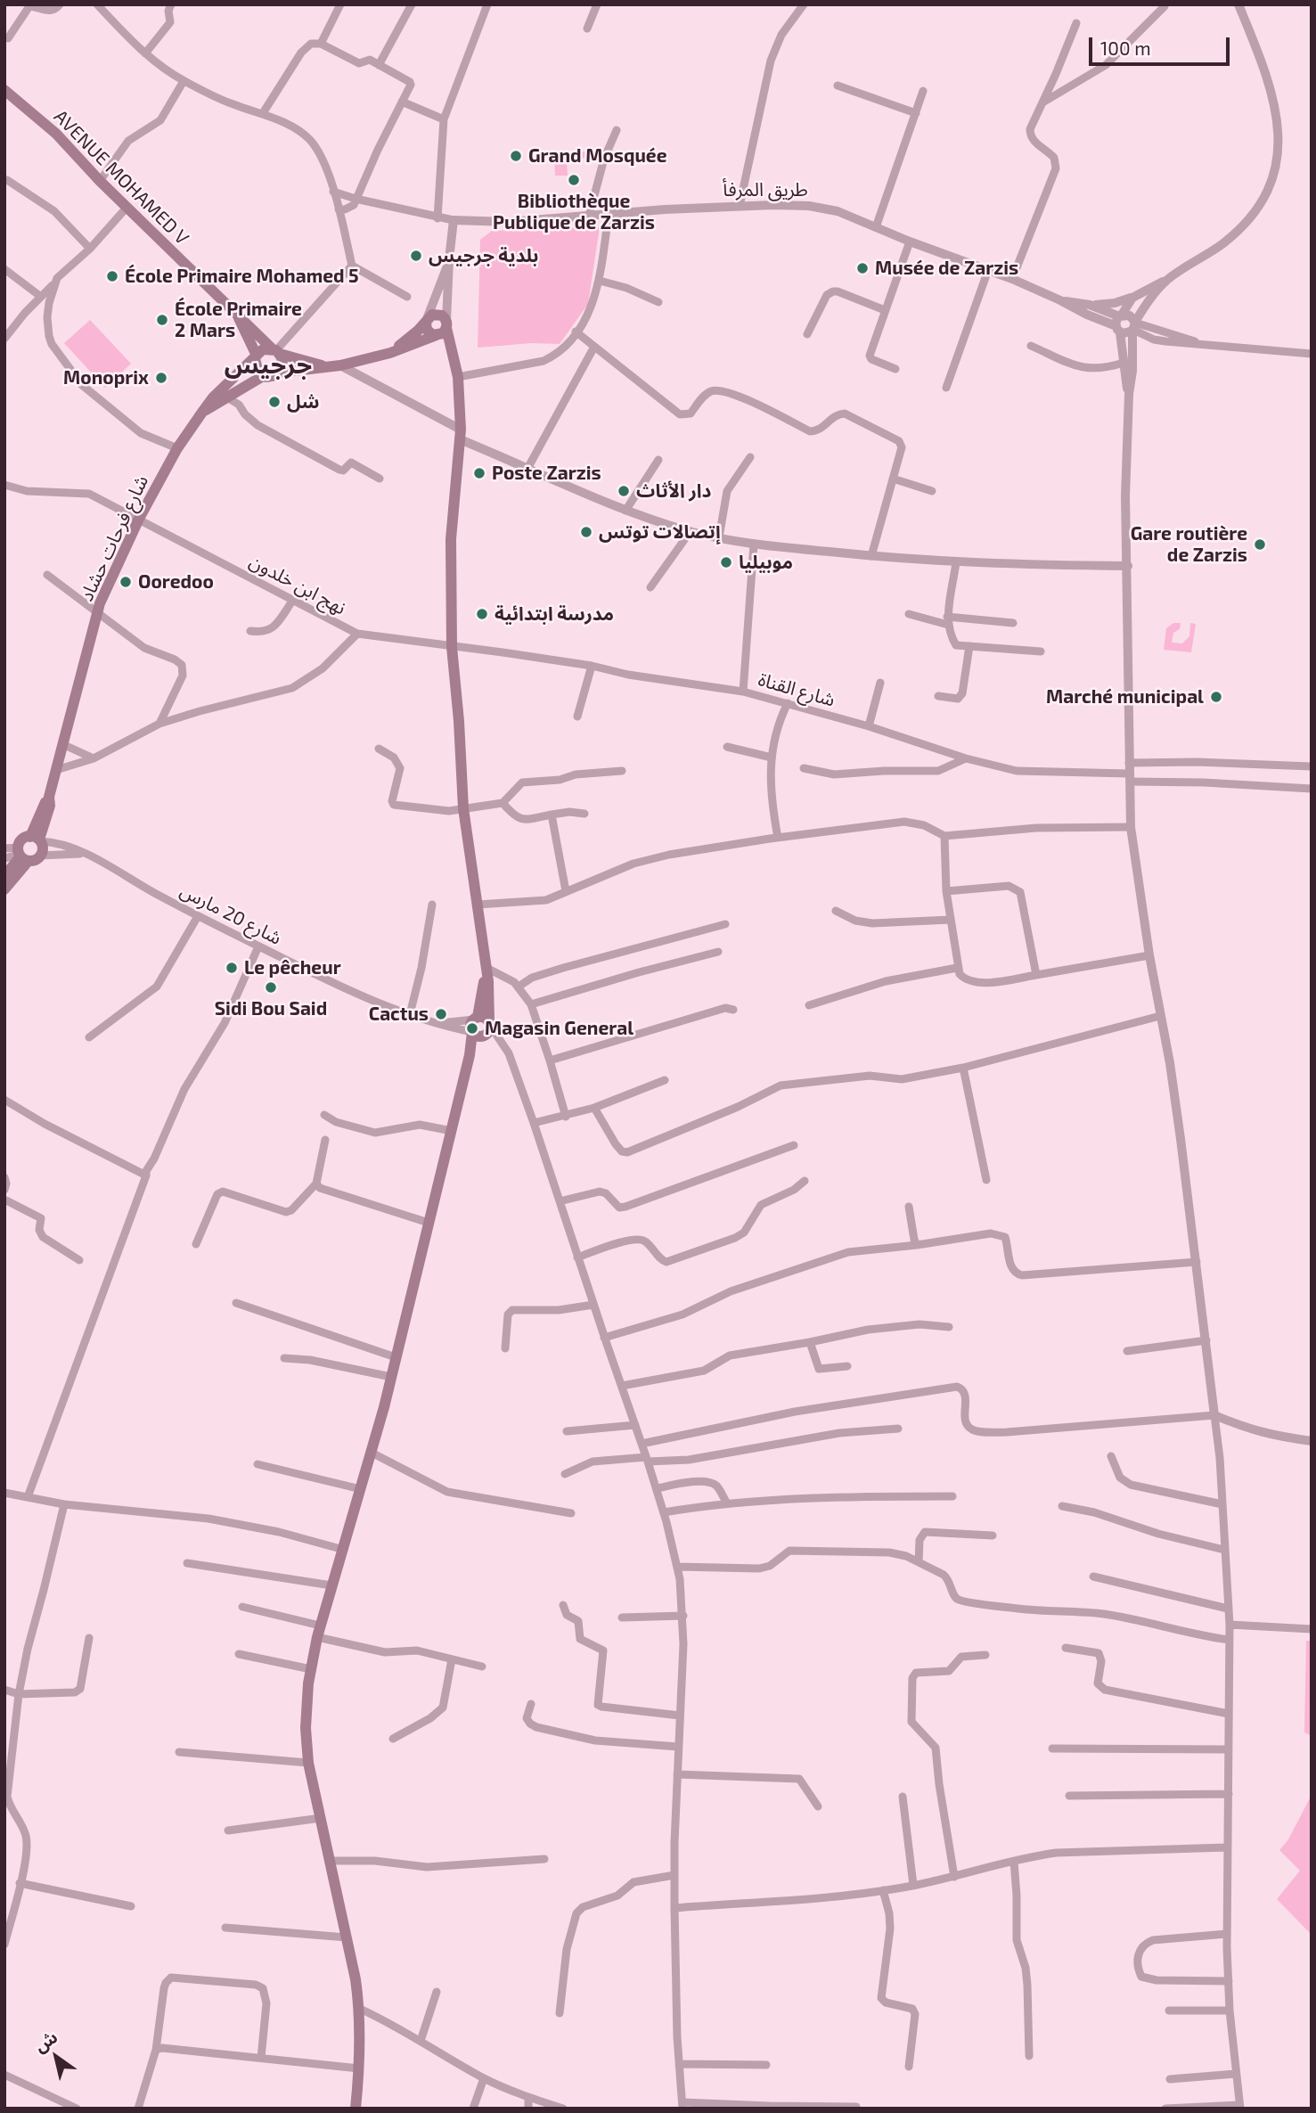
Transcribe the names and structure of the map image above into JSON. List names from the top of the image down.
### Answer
{
  "streets": {
    "main road": ["AVENUE MOHAMED V", "شارع فرحات حشاد"],
    "street": [
      "طريق المرفأ",
      "نهج ابن خلدون",
      "شارع القناة",
      "شارع 20 مارس"
    ]
  },
  "crossings": [
    ["AVENUE MOHAMED V", "شارع فرحات حشاد"],
    ["شارع فرحات حشاد", "نهج ابن خلدون"],
    ["شارع فرحات حشاد", "شارع 20 مارس"],
    ["نهج ابن خلدون", "شارع القناة"]
  ],
  "districts": ["جرجيس"],
  "places": [
    "Grand Mosquée",
    "Bibliothèque Publique de Zarzis",
    "بلدية جرجيس",
    "Musée de Zarzis",
    "École Primaire Mohamed 5",
    "École Primaire 2 Mars",
    "Monoprix",
    "شل",
    "Poste Zarzis",
    "دار الأثاث",
    "إتصالات توتس",
    "Gare routière de Zarzis",
    "موبيليا",
    "Ooredoo",
    "مدرسة ابتدائية",
    "Marché municipal",
    "Le pêcheur",
    "Sidi Bou Said",
    "Cactus",
    "Magasin General"
  ],
  "scale_bar": "100 m",
  "north": "top left"
}
